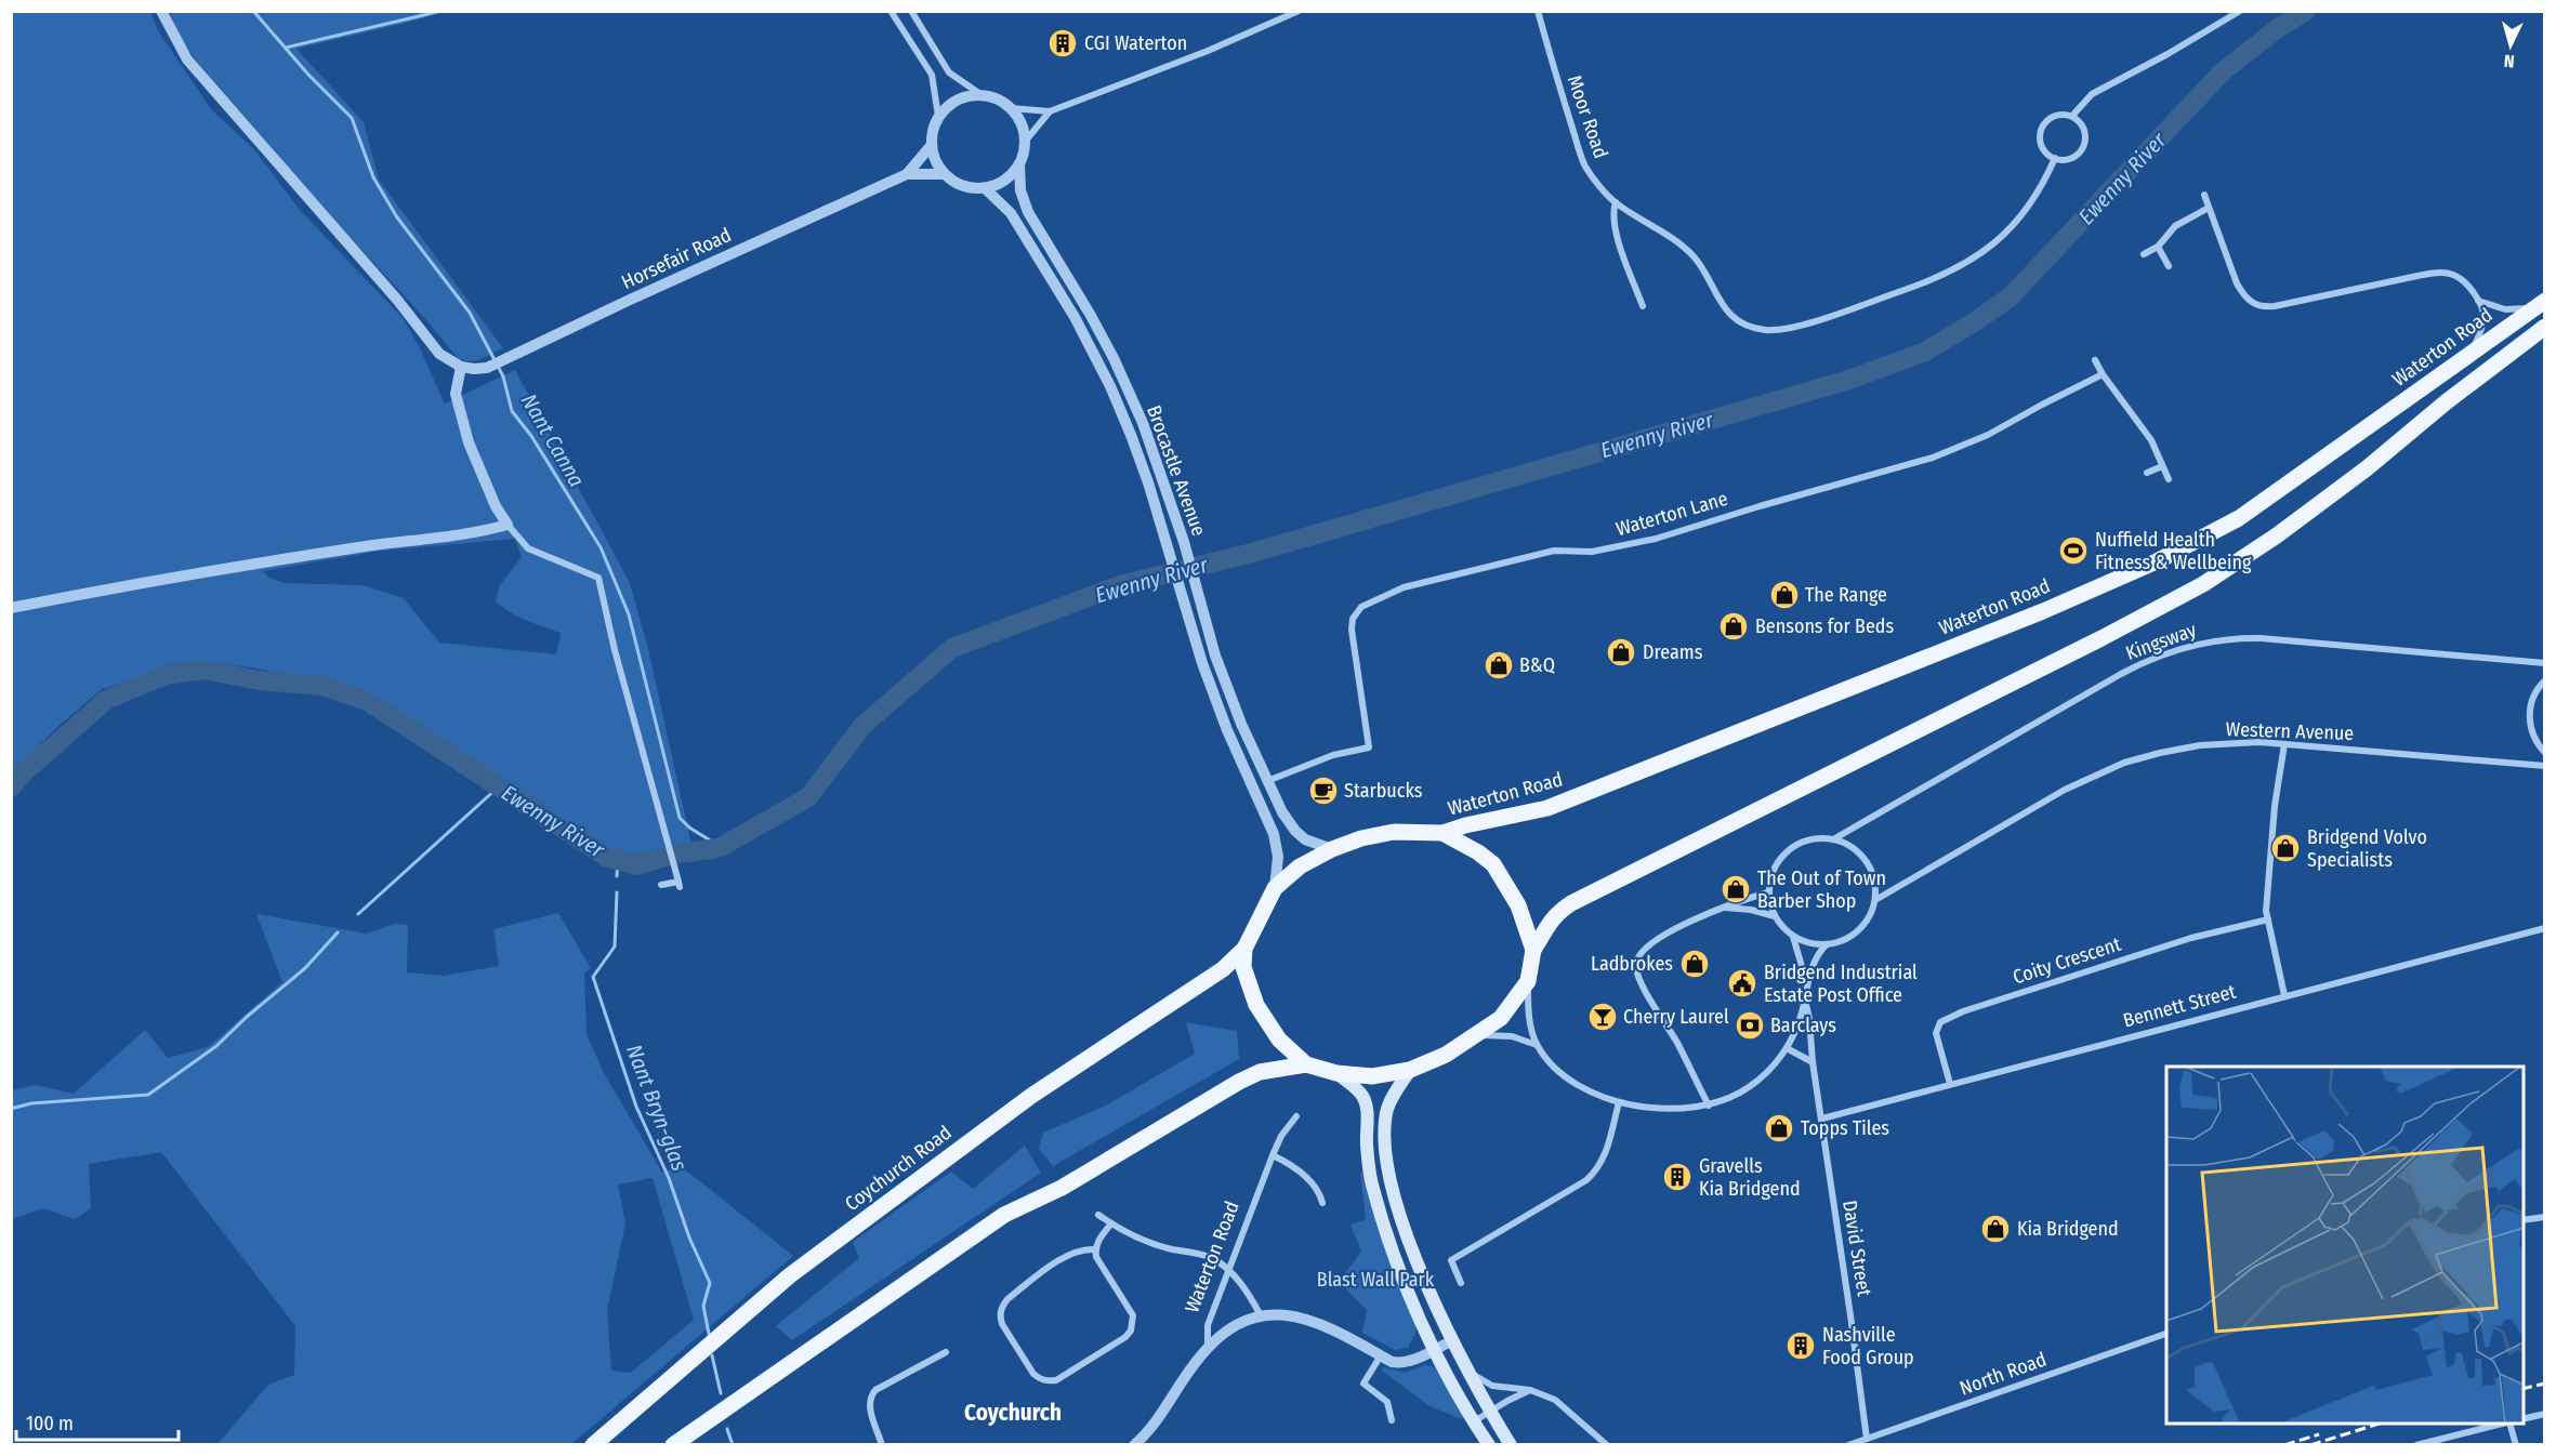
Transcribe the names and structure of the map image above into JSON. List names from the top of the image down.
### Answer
{
  "streets": {
    "main road": ["Waterton Road", "Coychurch Road"],
    "street": [
      "Moor Road",
      "Horsefair Road",
      "Brocastle Avenue",
      "Waterton Lane",
      "Kingsway",
      "Western Avenue",
      "Coity Crescent",
      "Bennett Street",
      "David Street",
      "North Road"
    ]
  },
  "crossings": [
    ["Horsefair Road", "Brocastle Avenue"],
    ["Brocastle Avenue", "Waterton Lane"],
    ["Kingsway", "Western Avenue"],
    ["Coity Crescent", "Bennett Street"],
    ["Bennett Street", "David Street"],
    ["David Street", "North Road"]
  ],
  "districts": ["Coychurch"],
  "water": ["Ewenny River", "Nant Canna", "Nant Bryn-glas"],
  "parks": ["Blast Wall Park"],
  "places": {
    "building": ["CGI Waterton", "Gravells Kia Bridgend", "Nashville Food Group"],
    "sports": ["Nuffield Health Fitness & Wellbeing"],
    "shop": [
      "The Range",
      "Bensons for Beds",
      "Dreams",
      "B&Q",
      "Bridgend Volvo Specialists",
      "The Out of Town Barber Shop",
      "Ladbrokes",
      "Topps Tiles",
      "Kia Bridgend"
    ],
    "cafe": ["Starbucks"],
    "public building": ["Bridgend Industrial Estate Post Office"],
    "bar": ["Cherry Laurel"],
    "bank": ["Barclays"]
  },
  "scale_bar": "100 m",
  "north": "bottom"
}
